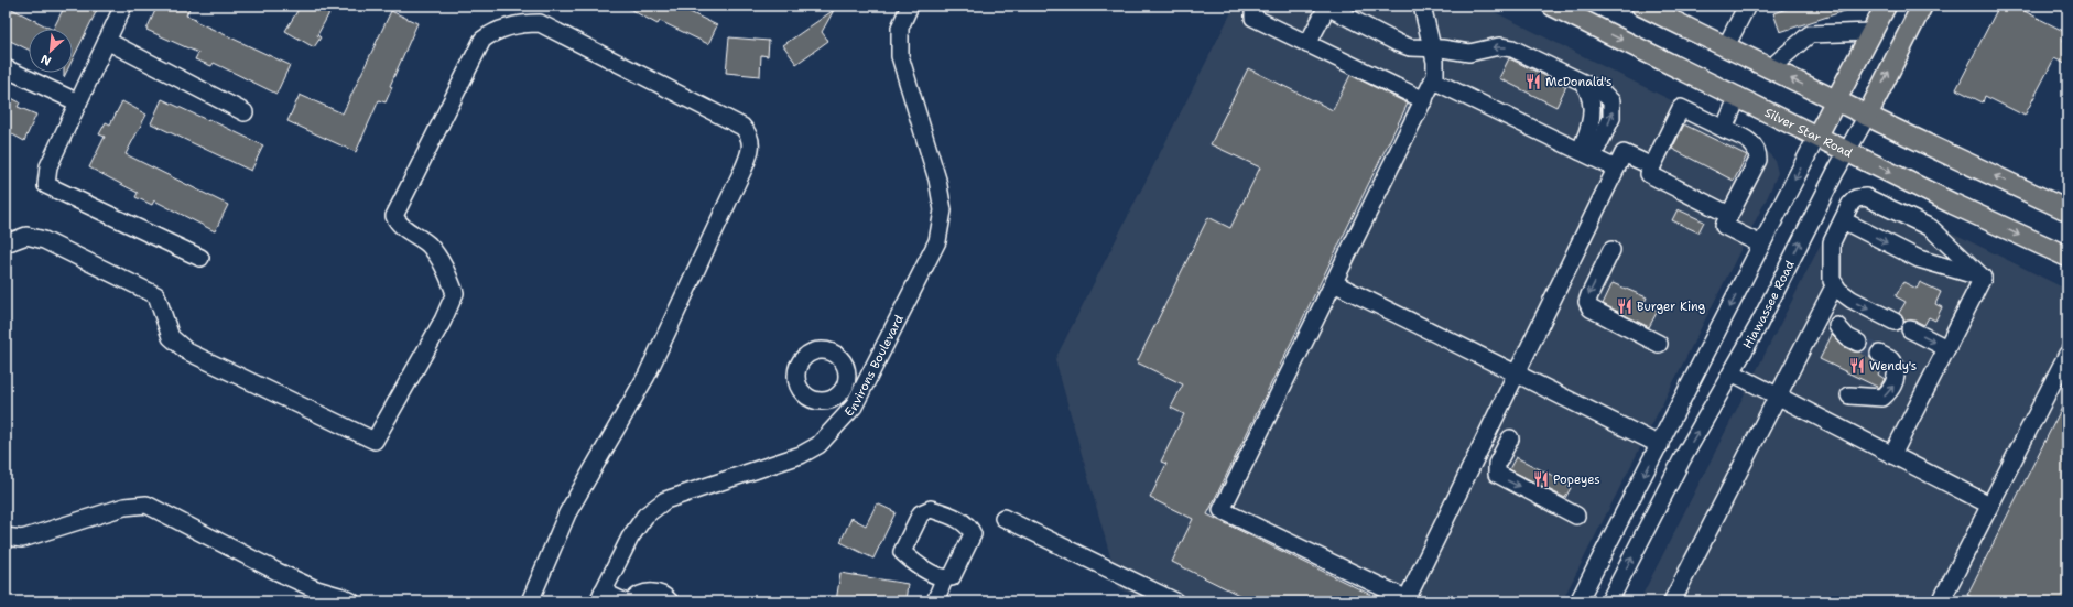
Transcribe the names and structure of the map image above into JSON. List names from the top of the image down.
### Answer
{
  "streets": {
    "main road": ["Silver Star Road", "Hiawassee Road"],
    "street": ["Environs Boulevard"]
  },
  "crossings": [
    ["Silver Star Road", "Hiawassee Road"]
  ],
  "one_way": ["Hiawassee Road"],
  "places": {
    "restaurant": [
      "McDonald's",
      "Burger King",
      "Wendy's",
      "Popeyes"
    ]
  },
  "north": "bottom left"
}
